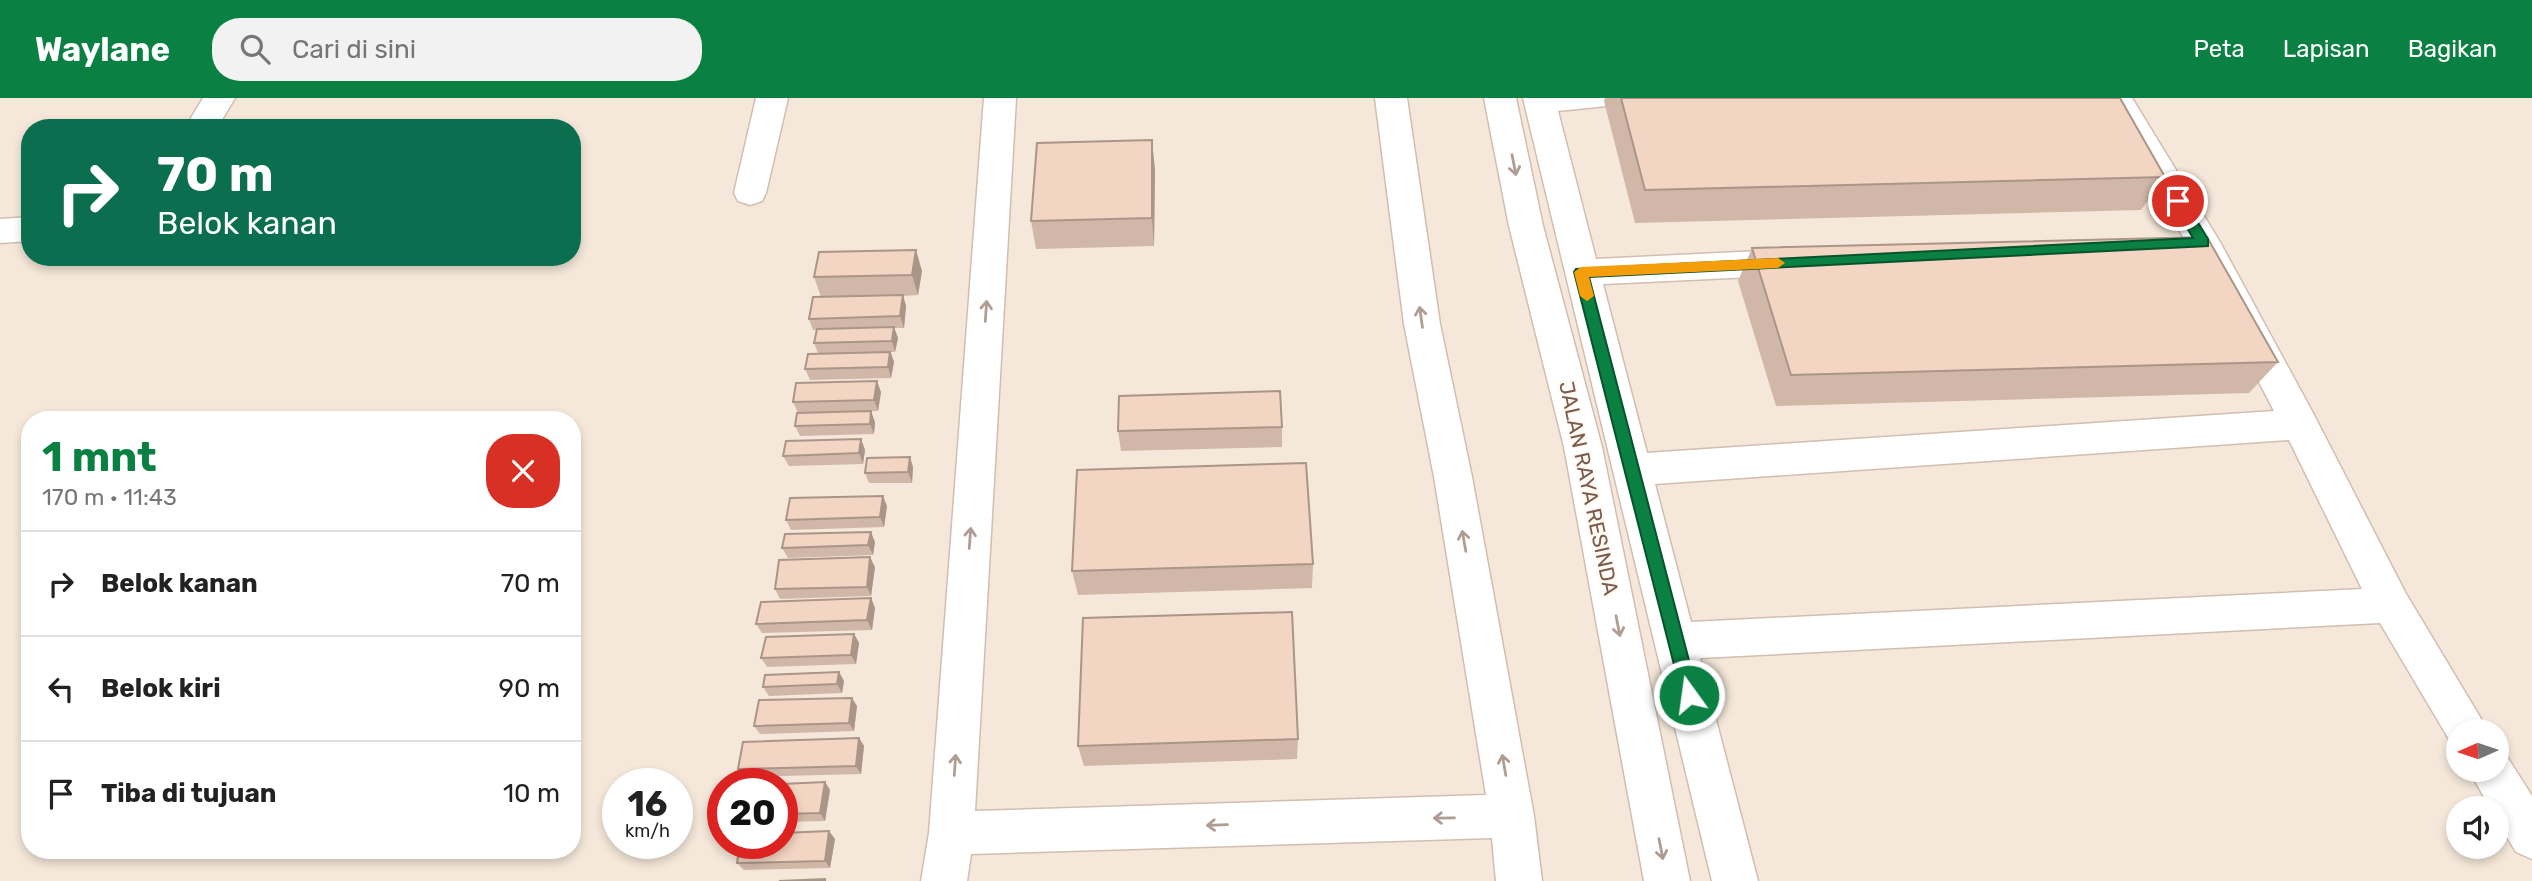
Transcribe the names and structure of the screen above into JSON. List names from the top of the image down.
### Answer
{
  "streets": {
    "street": ["JALAN RAYA RESINDA"]
  },
  "north": "left",
  "page": {
    "header": "Waylane",
    "search": "Cari di sini",
    "nav": ["Peta", "Lapisan", "Bagikan"],
    "turn": ["70 m", "Belok kanan"],
    "heading": ["1 mnt", "170 m · 11:43"],
    "list": [
      {
        "name": "Belok kanan",
        "value": "70 m"
      },
      {
        "name": "Belok kiri",
        "value": "90 m"
      },
      {
        "name": "Tiba di tujuan",
        "value": "10 m"
      }
    ],
    "speed": "16 km/h",
    "limit": "20"
  }
}
